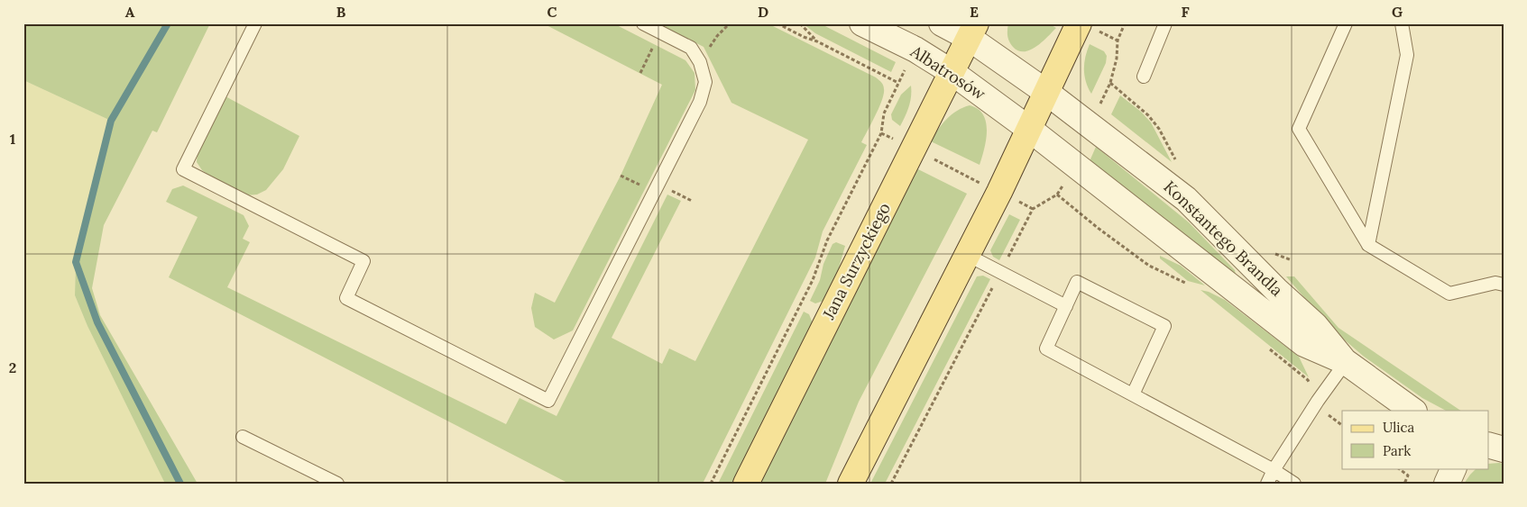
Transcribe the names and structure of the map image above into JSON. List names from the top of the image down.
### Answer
{
  "streets": {
    "main road": ["Jana Surzyckiego"],
    "street": ["Albatrosów", "Konstantego Brandla"]
  },
  "crossings": [
    ["Albatrosów", "Konstantego Brandla"],
    ["Albatrosów", "Jana Surzyckiego"]
  ],
  "legend": ["Ulica", "Park"],
  "grid": {
    "columns": [
      "A",
      "B",
      "C",
      "D",
      "E",
      "F",
      "G"
    ],
    "rows": ["1", "2"]
  }
}
